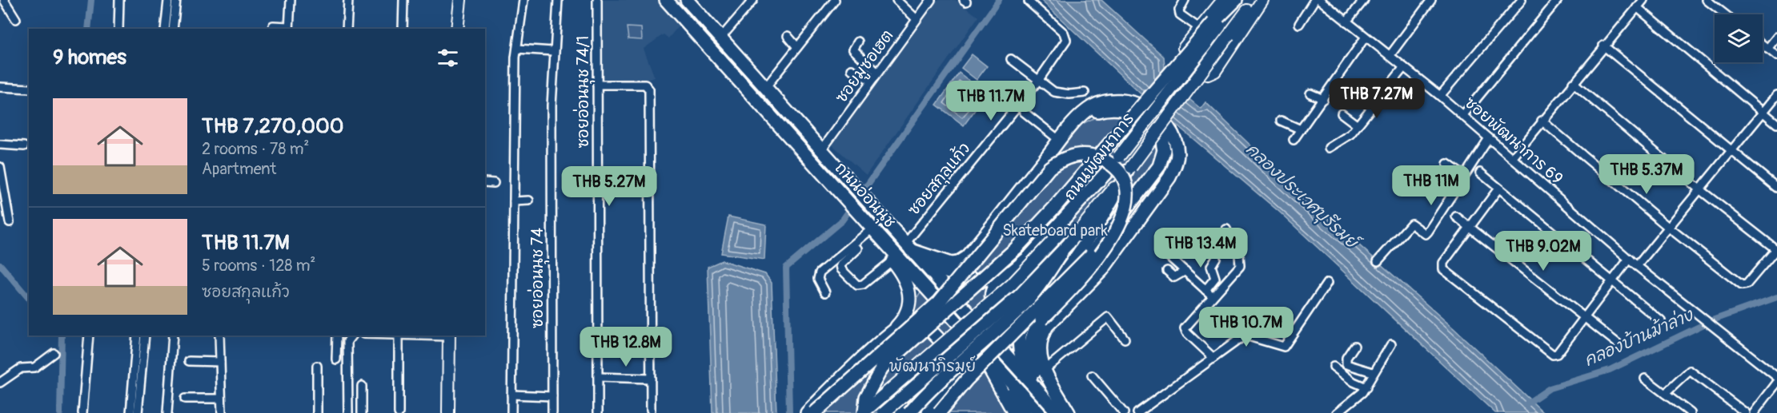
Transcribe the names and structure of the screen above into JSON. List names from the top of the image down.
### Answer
{
  "streets": {
    "main road": ["ถนนพัฒนาการ", "ถนนอ่อนนุช"],
    "street": [
      "ซอยมูซอเฮต",
      "ซอยอ่อนนุช 74/1",
      "ซอยพัฒนาการ 69",
      "ซอยสกุลแก้ว",
      "ซอยอ่อนนุช 74"
    ]
  },
  "crossings": [
    ["ซอยมูซอเฮต", "ถนนอ่อนนุช"],
    ["ซอยสกุลแก้ว", "ถนนอ่อนนุช"]
  ],
  "water": ["คลองประเวศบุรีรมย์", "คลองบ้านม้าล่าง"],
  "parks": ["Skateboard park", "พัฒนาภิรมย์"],
  "page": {
    "heading": "9 homes",
    "price": [
      "THB 7.27M",
      "THB 11.7M",
      "THB 5.37M",
      "THB 11M",
      "THB 5.27M",
      "THB 13.4M",
      "THB 9.02M",
      "THB 10.7M",
      "THB 12.8M"
    ],
    "list": [
      {
        "name": "THB 7,270,000",
        "note": "2 rooms · 78 m² · Apartment"
      },
      {
        "name": "THB 11.7M",
        "note": "5 rooms · 128 m² · ซอยสกุลแก้ว"
      }
    ]
  }
}
